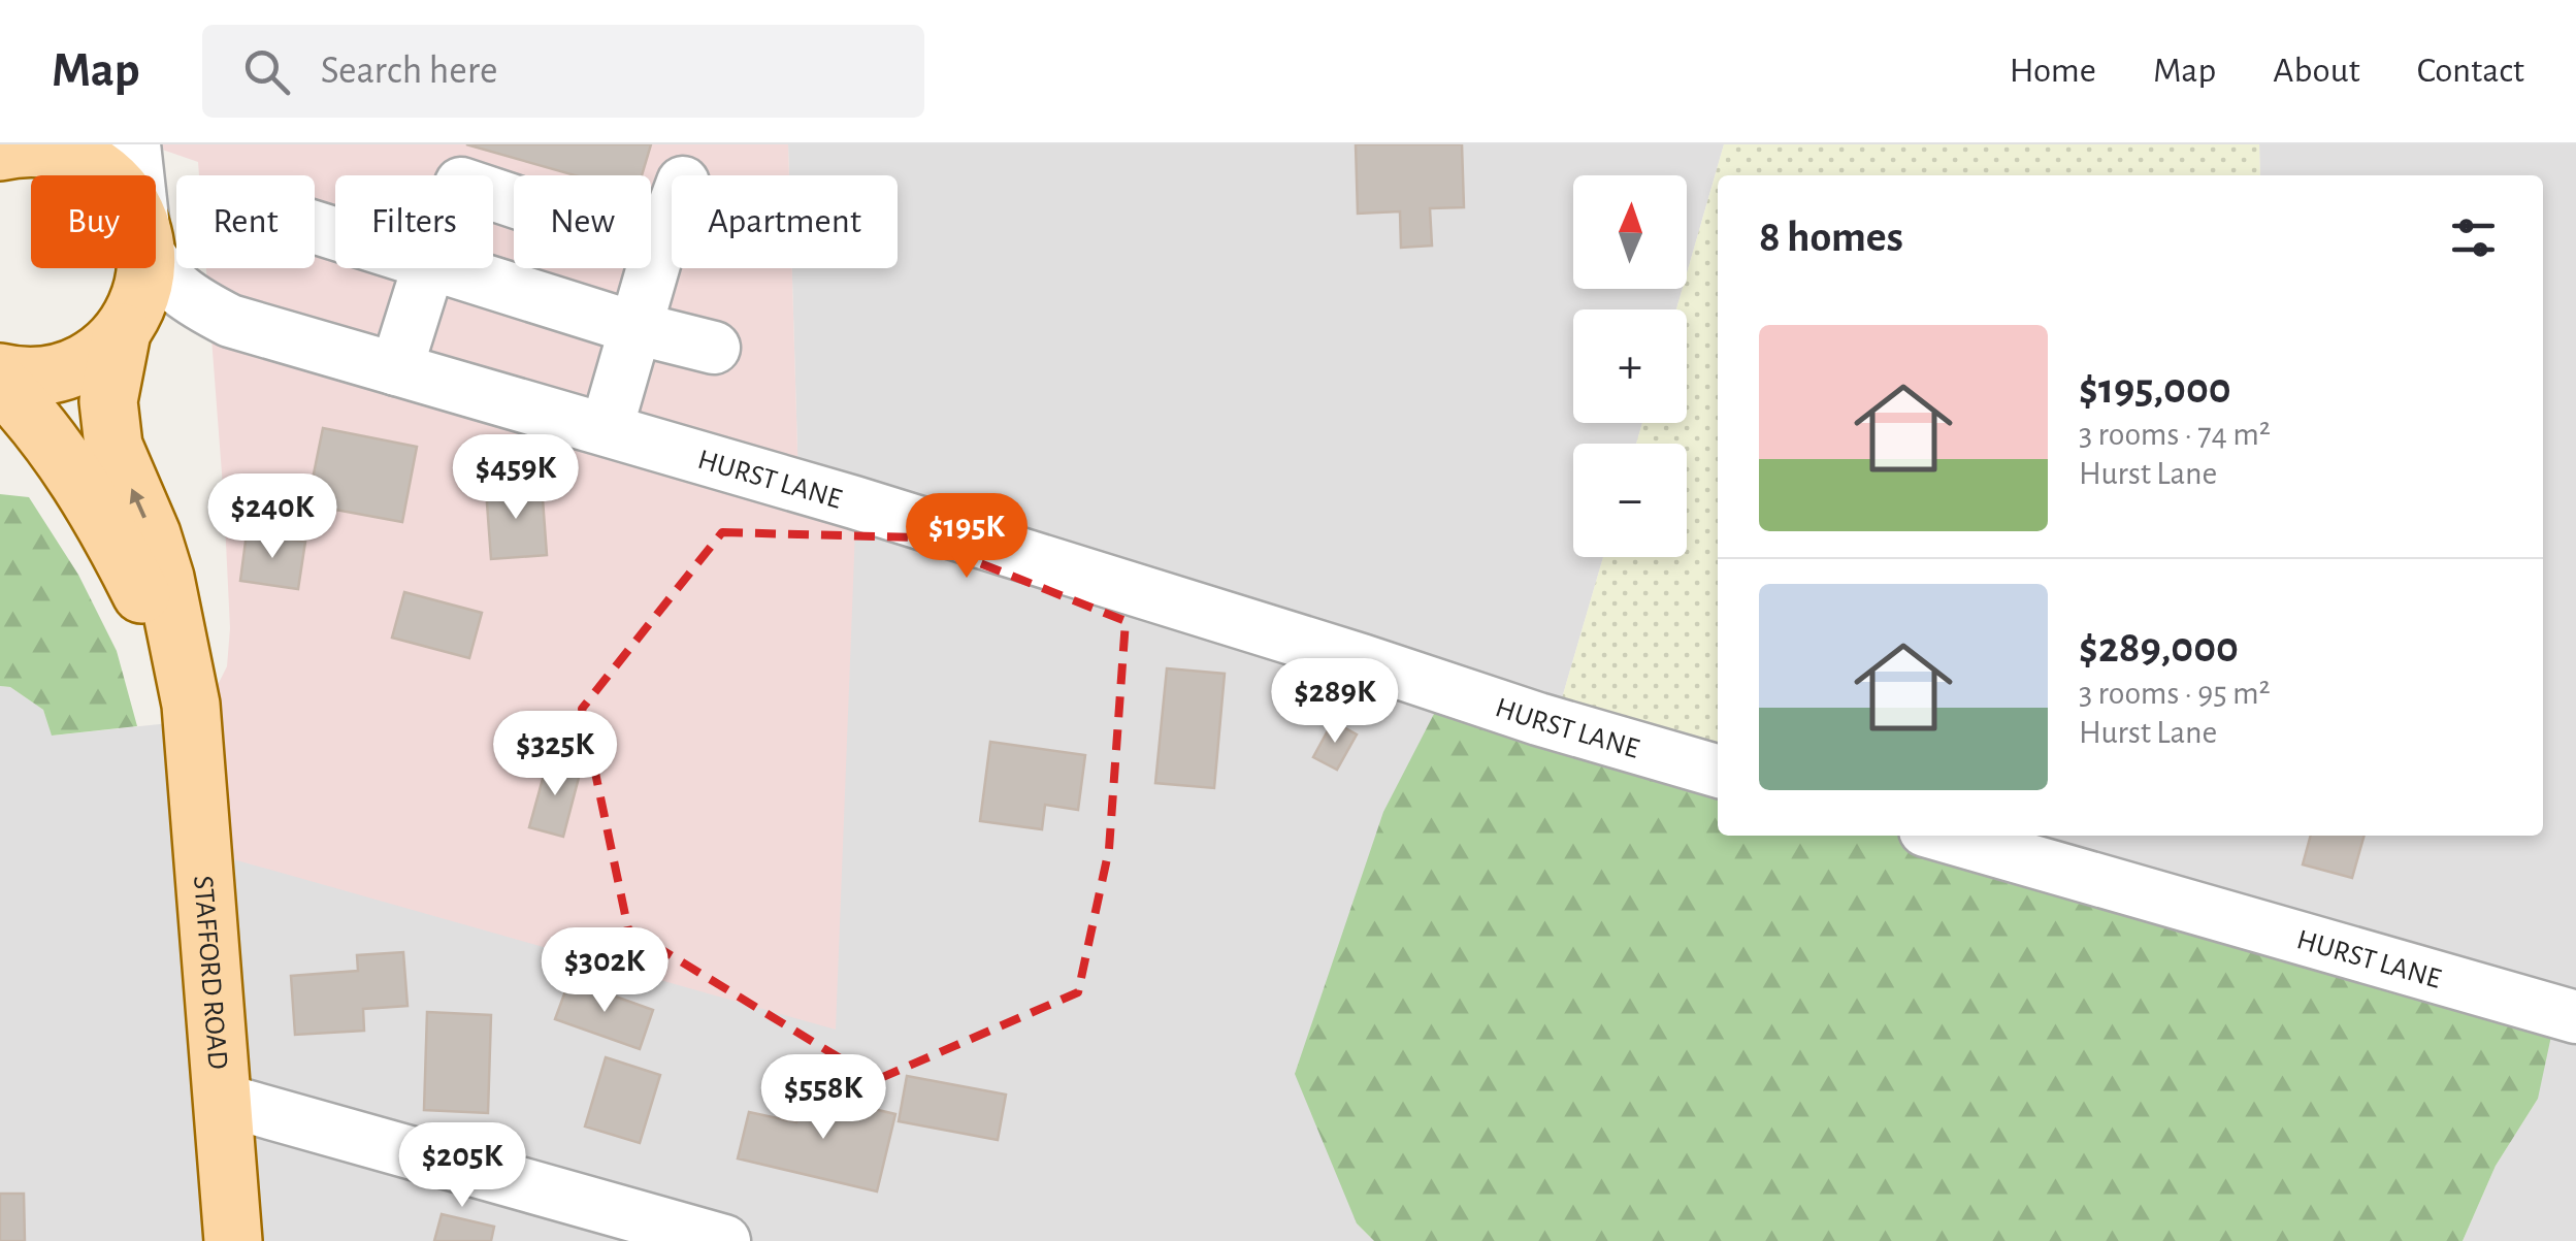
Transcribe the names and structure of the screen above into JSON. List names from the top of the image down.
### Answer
{
  "streets": {
    "main road": ["STAFFORD ROAD"],
    "street": ["HURST LANE"]
  },
  "crossings": [
    ["HURST LANE", "STAFFORD ROAD"]
  ],
  "north": "top",
  "page": {
    "header": "Map",
    "search": "Search here",
    "nav": [
      "Home",
      "Map",
      "About",
      "Contact"
    ],
    "map_buttons": ["+", "−"],
    "chip": [
      "Buy",
      "Rent",
      "Filters",
      "New",
      "Apartment"
    ],
    "heading": "8 homes",
    "list": [
      {
        "name": "$195,000",
        "note": "3 rooms · 74 m² · Hurst Lane"
      },
      {
        "name": "$289,000",
        "note": "3 rooms · 95 m² · Hurst Lane"
      }
    ],
    "price": [
      "$459K",
      "$240K",
      "$195K",
      "$289K",
      "$325K",
      "$302K",
      "$558K",
      "$205K"
    ]
  }
}
